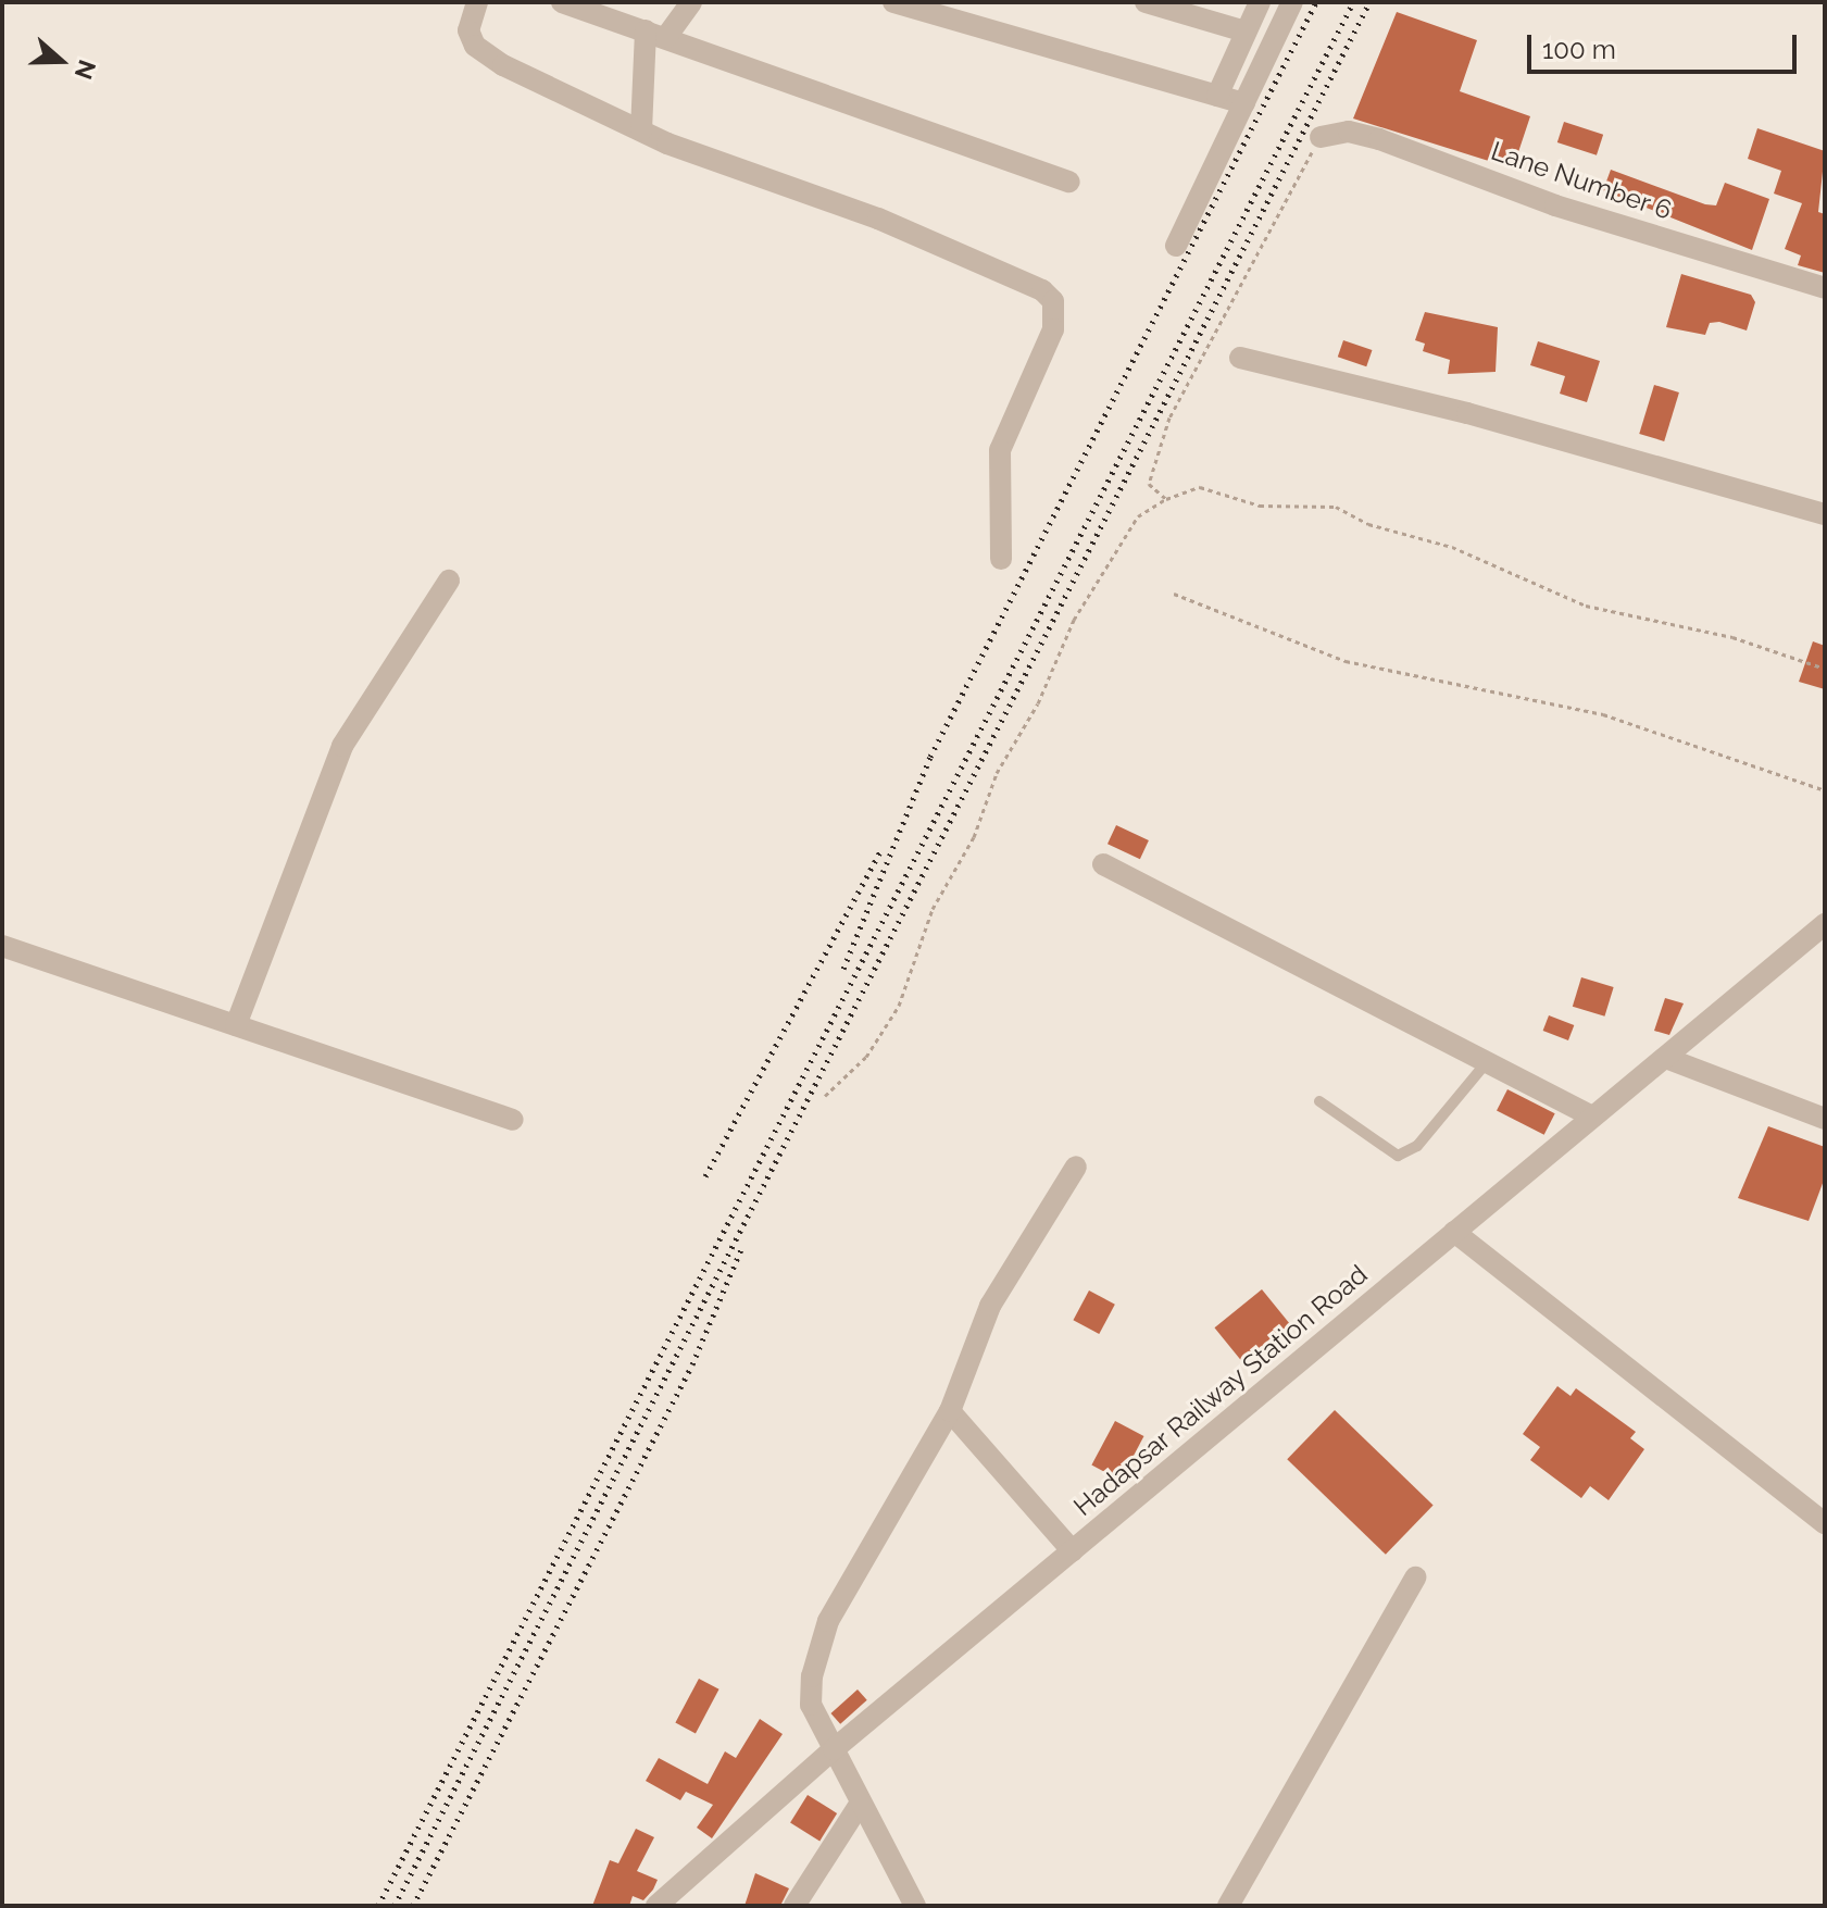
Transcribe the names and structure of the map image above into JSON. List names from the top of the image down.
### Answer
{
  "streets": {
    "street": ["Lane Number 6", "Hadapsar Railway Station Road"]
  },
  "scale_bar": "100 m",
  "north": "right"
}
